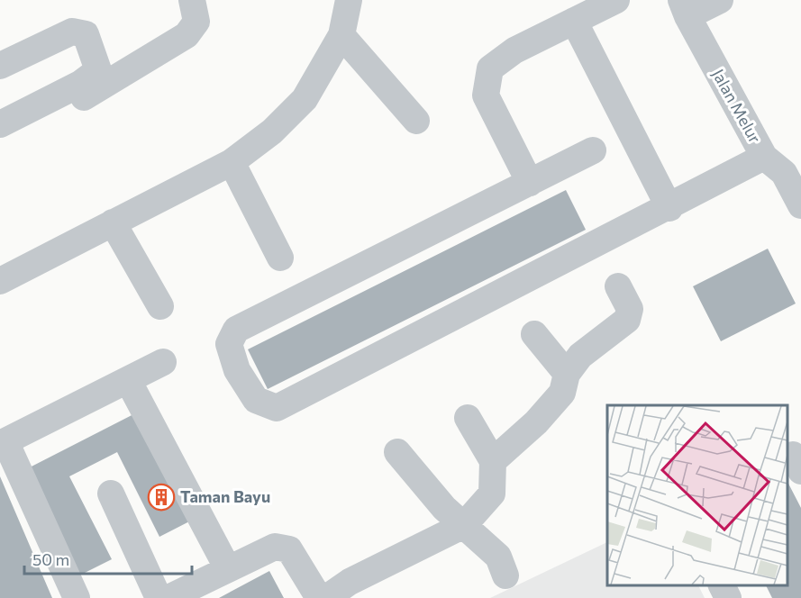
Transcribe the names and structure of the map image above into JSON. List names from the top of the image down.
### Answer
{
  "streets": {
    "street": ["Jalan Melur"]
  },
  "places": {
    "building": ["Taman Bayu"]
  },
  "scale_bar": "50 m"
}
